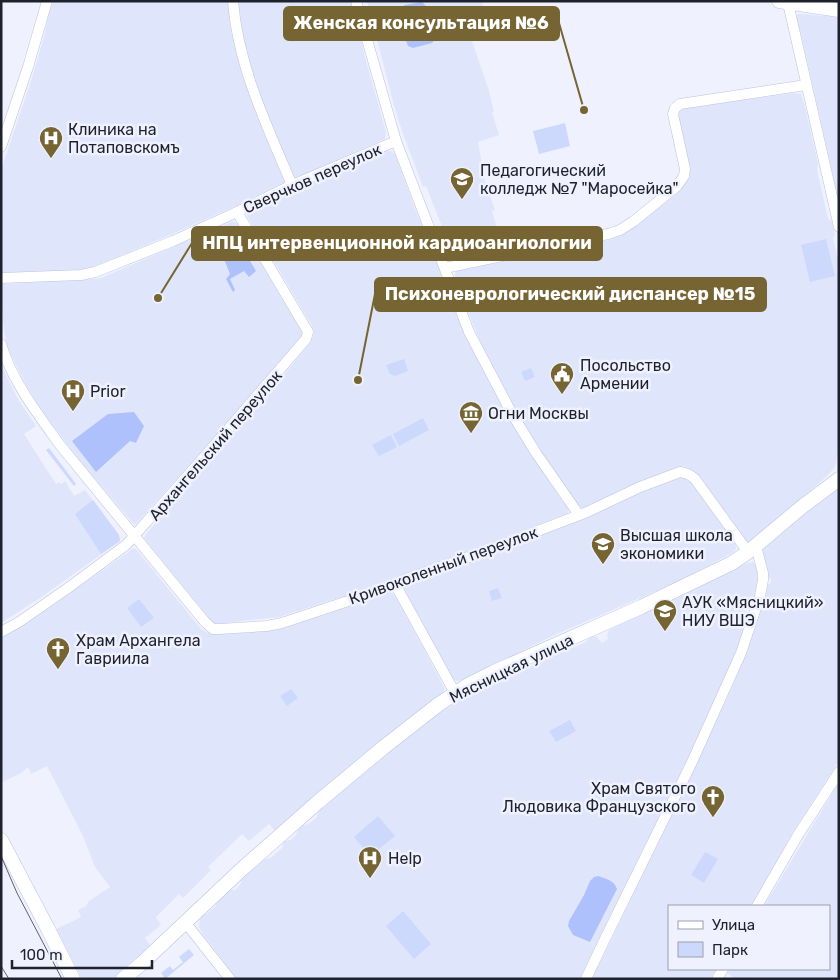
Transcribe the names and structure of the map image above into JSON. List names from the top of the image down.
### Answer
{
  "streets": {
    "main road": ["Мясницкая улица"],
    "street": ["Сверчков переулок", "Архангельский переулок", "Кривоколенный переулок"]
  },
  "crossings": [
    ["Сверчков переулок", "Архангельский переулок"],
    ["Архангельский переулок", "Кривоколенный переулок"],
    ["Кривоколенный переулок", "Мясницкая улица"]
  ],
  "places": {
    "other": ["Женская консультация №6", "НПЦ интервенционной кардиоангиологии", "Психоневрологический диспансер №15"],
    "hospital": ["Клиника на Потаповскомъ", "Prior", "Help"],
    "school or university": ["Педагогический колледж №7 \"Маросейка\"", "Высшая школа экономики", "АУК «Мясницкий» НИУ ВШЭ"],
    "public building": ["Посольство Армении"],
    "museum": ["Огни Москвы"],
    "church": ["Храм Архангела Гавриила", "Храм Святого Людовика Французского"]
  },
  "legend": ["Улица", "Парк"],
  "scale_bar": "100 m"
}
